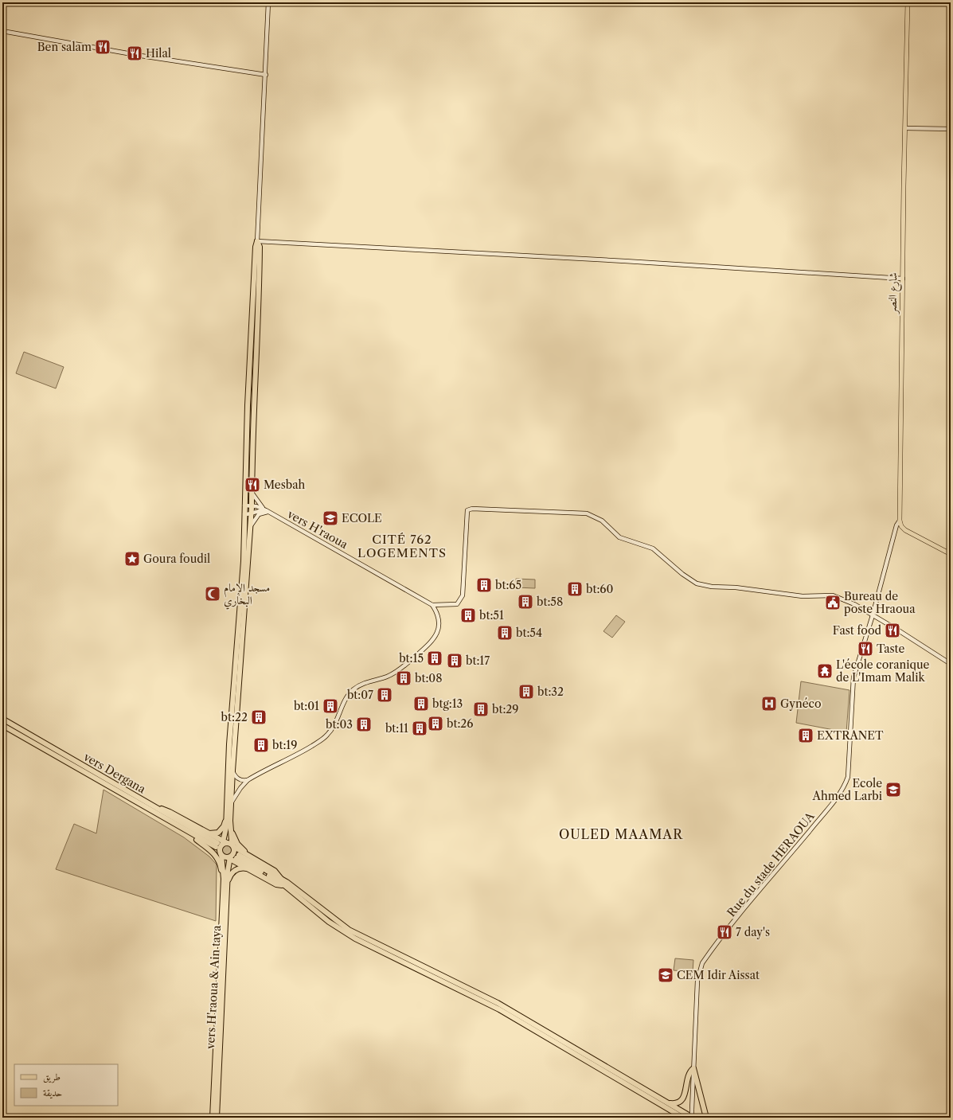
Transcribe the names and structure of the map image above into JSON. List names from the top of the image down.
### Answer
{
  "streets": {
    "highway": ["vers Dergana", "vers H'raoua & Ain taya"],
    "main road": ["شارع النصر"],
    "street": ["vers H'raoua", "Rue du stade HERAOUA"]
  },
  "crossings": [
    ["شارع النصر", "Rue du stade HERAOUA"],
    ["vers Dergana", "vers H'raoua & Ain taya"]
  ],
  "districts": ["CITÉ 762 LOGEMENTS", "OULED MAAMAR"],
  "places": {
    "restaurant": [
      "Ben salam",
      "Hilal",
      "Mesbah",
      "Fast food",
      "Taste",
      "7 day's"
    ],
    "school or university": ["ECOLE", "Ecole Ahmed Larbi", "CEM Idir Aissat"],
    "place": ["Goura foudil"],
    "building": [
      "bt:65",
      "bt:60",
      "bt:58",
      "bt:51",
      "bt:54",
      "bt:15",
      "bt:17",
      "bt:08",
      "bt:32",
      "bt:07",
      "btg:13",
      "bt:01",
      "bt:29",
      "bt:22",
      "bt:26",
      "bt:03",
      "bt:11",
      "EXTRANET",
      "bt:19"
    ],
    "mosque": ["مسجد الإمام البخاري"],
    "public building": ["Bureau de poste Hraoua"],
    "temple": ["L'école coranique de L'Imam Malik"],
    "hospital": ["Gynéco"]
  },
  "legend": ["طريق", "حديقة"]
}
